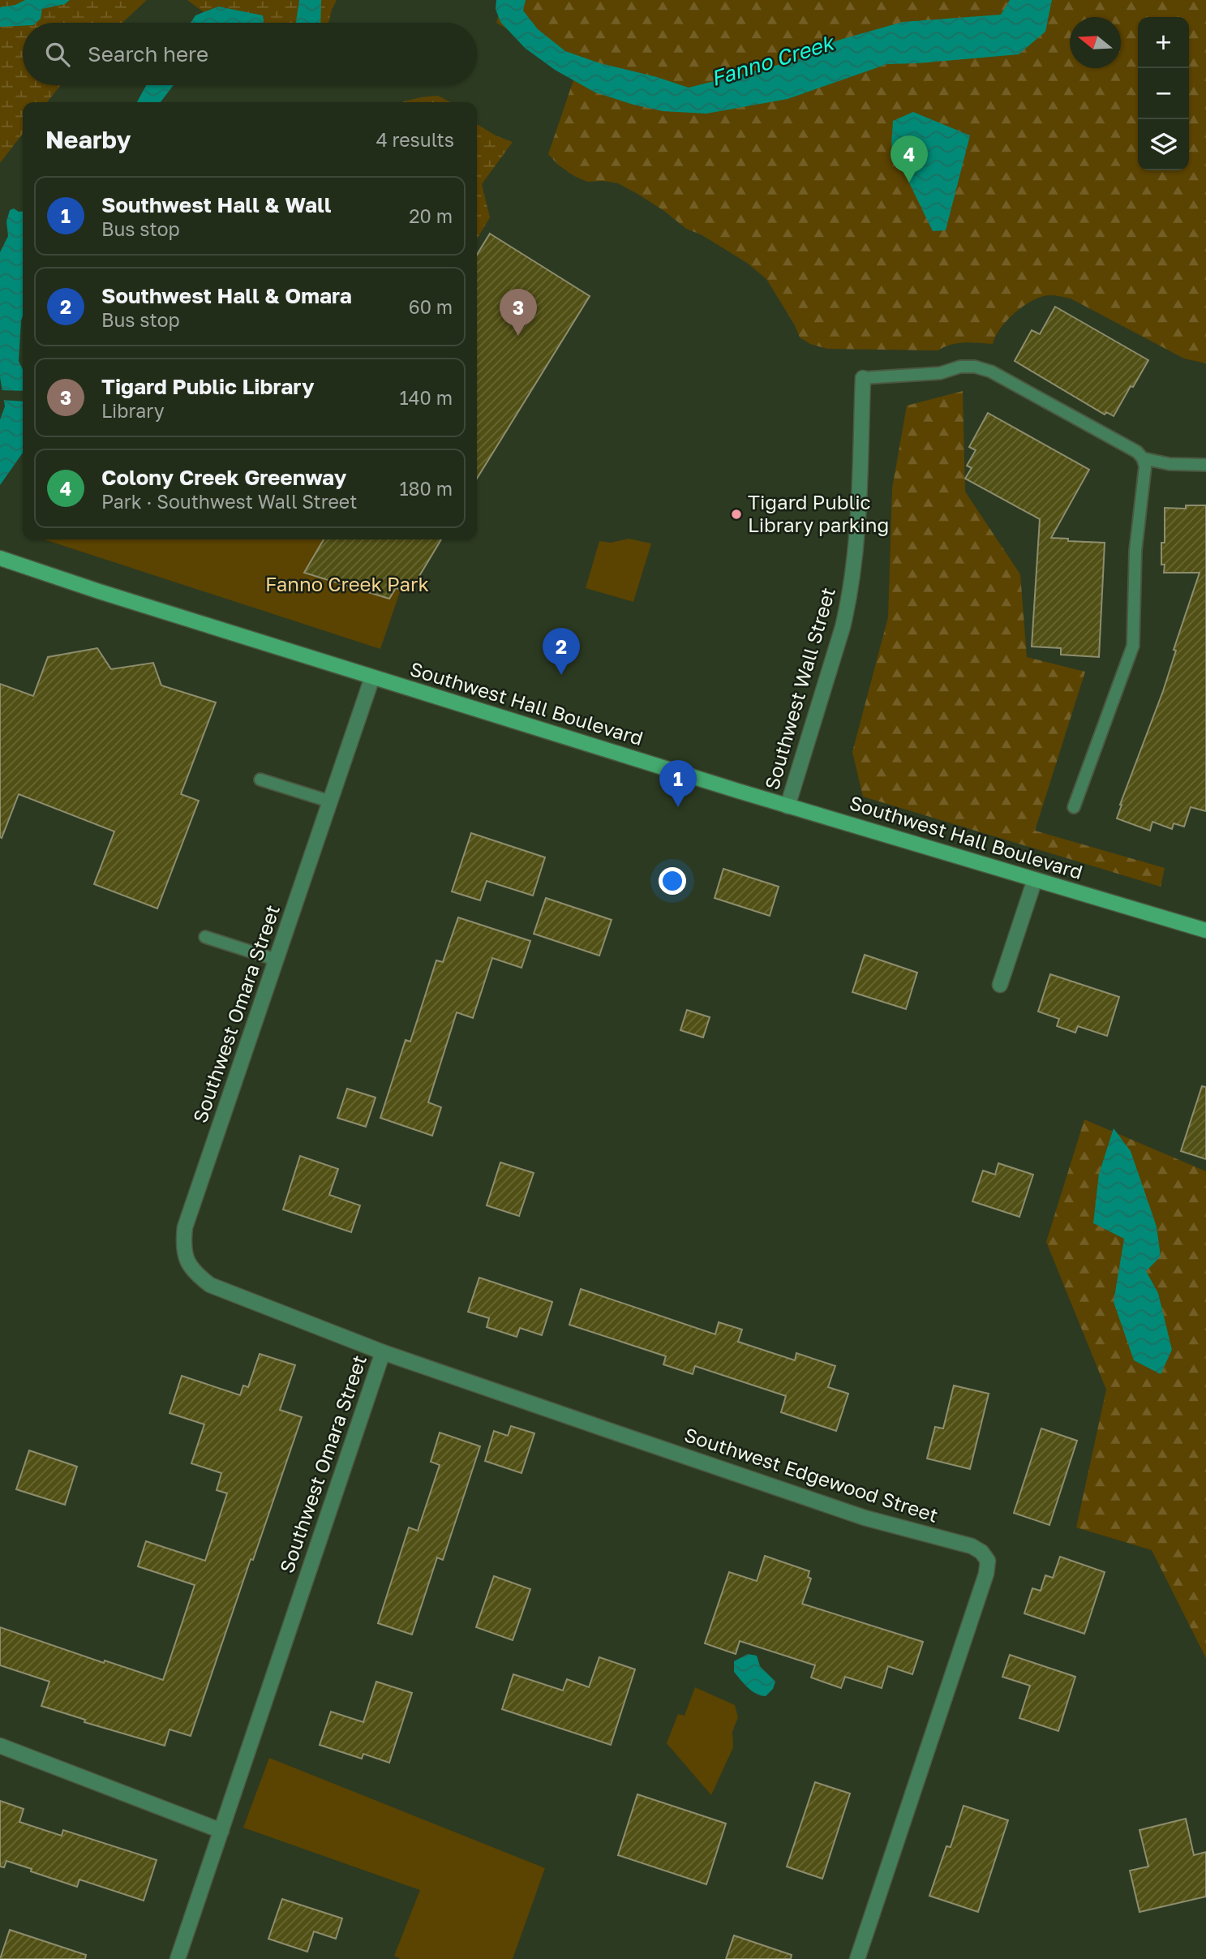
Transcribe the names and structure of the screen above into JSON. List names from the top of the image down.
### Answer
{
  "streets": {
    "main road": ["Southwest Hall Boulevard"],
    "street": ["Southwest Wall Street", "Southwest Omara Street", "Southwest Edgewood Street"]
  },
  "crossings": [
    ["Southwest Wall Street", "Southwest Hall Boulevard"],
    ["Southwest Hall Boulevard", "Southwest Omara Street"],
    ["Southwest Omara Street", "Southwest Edgewood Street"]
  ],
  "water": ["Fanno Creek"],
  "parks": ["Fanno Creek Park"],
  "places": ["Tigard Public Library parking"],
  "north": "left",
  "page": {
    "map_buttons": ["+", "−"],
    "search": "Search here",
    "heading": ["Nearby", "4 results"],
    "pins": [
      "4",
      "3",
      "2",
      "1"
    ],
    "list": [
      {
        "mark": "1",
        "name": "Southwest Hall & Wall",
        "note": "Bus stop",
        "value": "20 m"
      },
      {
        "mark": "2",
        "name": "Southwest Hall & Omara",
        "note": "Bus stop",
        "value": "60 m"
      },
      {
        "mark": "3",
        "name": "Tigard Public Library",
        "note": "Library",
        "value": "140 m"
      },
      {
        "mark": "4",
        "name": "Colony Creek Greenway",
        "note": "Park · Southwest Wall Street",
        "value": "180 m"
      }
    ]
  }
}
